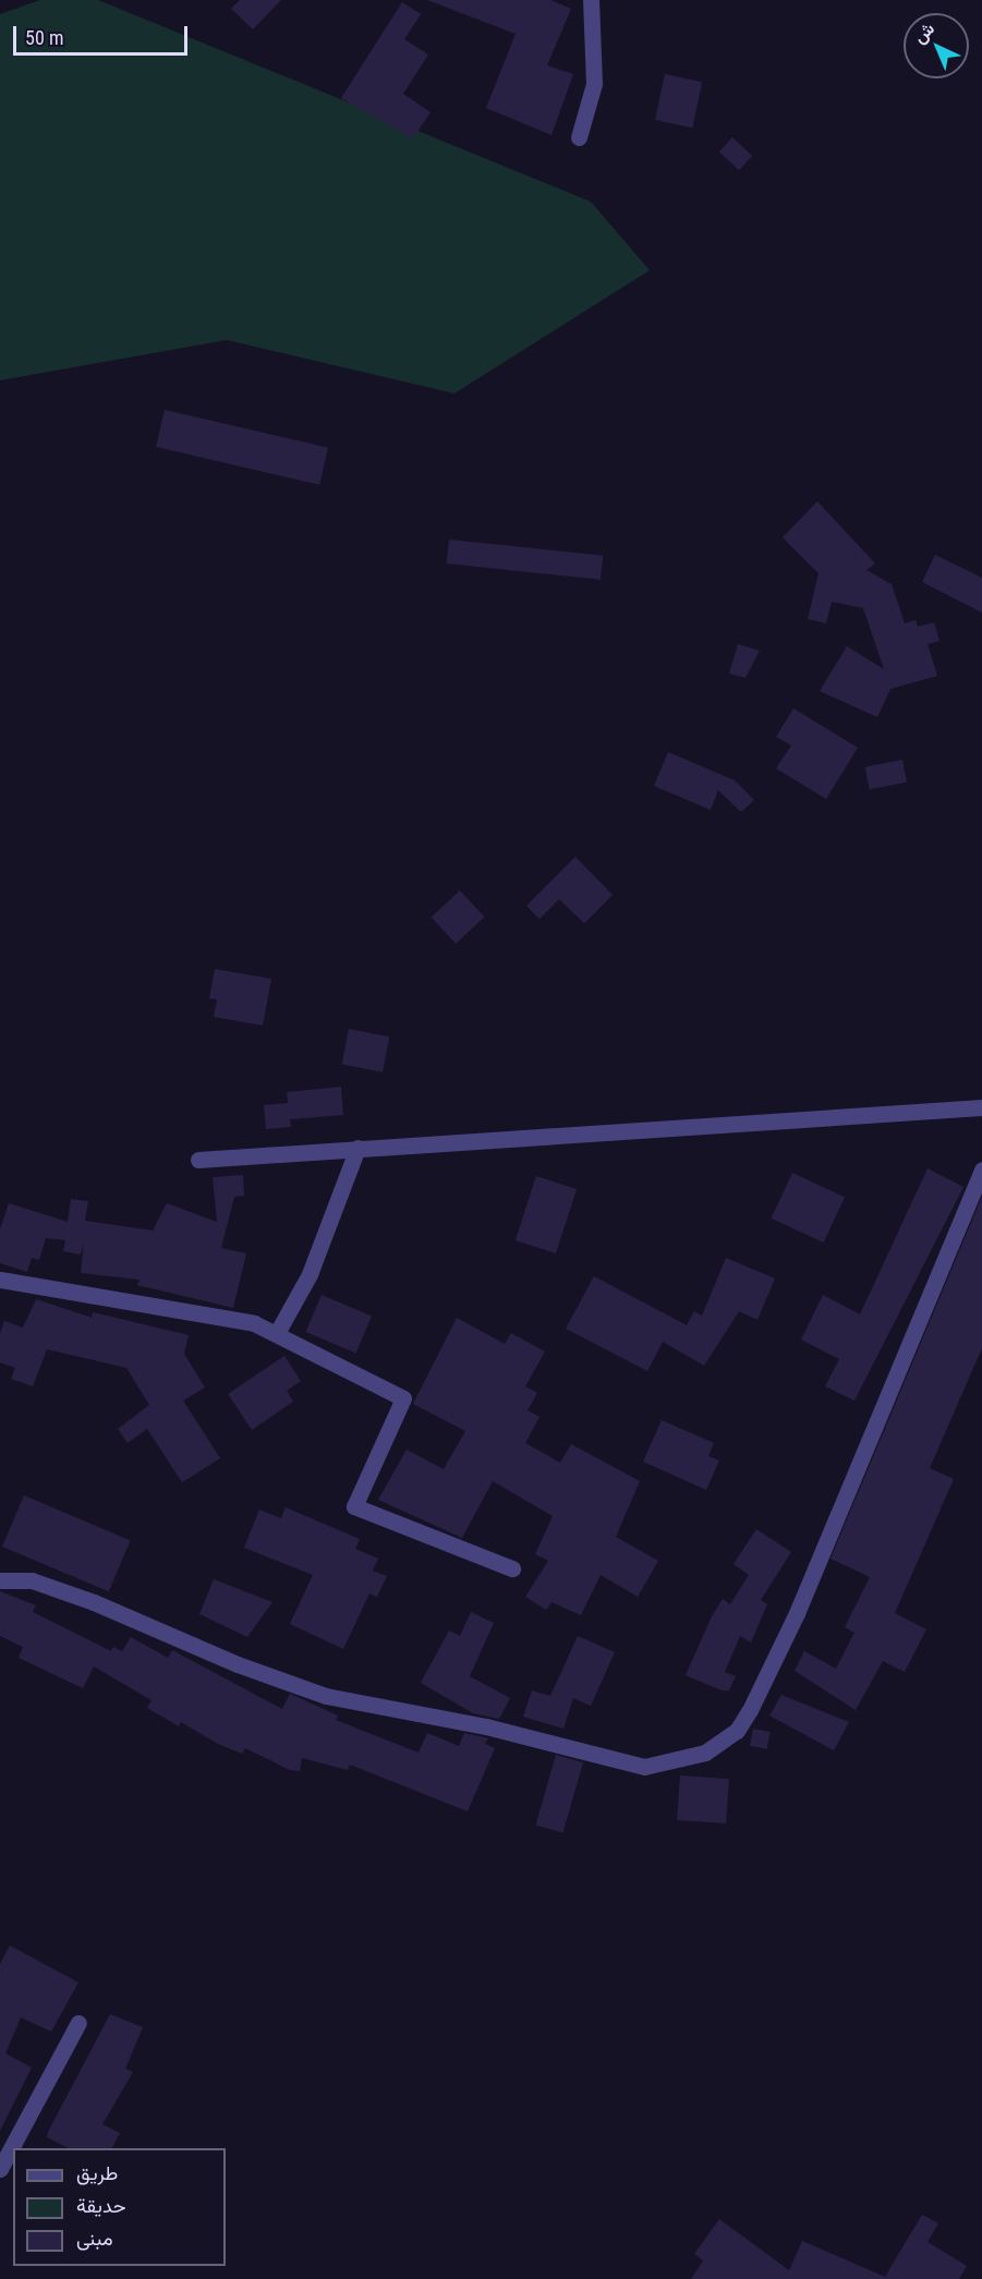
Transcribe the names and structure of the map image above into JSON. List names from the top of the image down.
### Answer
{
  "legend": ["طريق", "حديقة", "مبنى"],
  "scale_bar": "50 m",
  "north": "top left"
}
